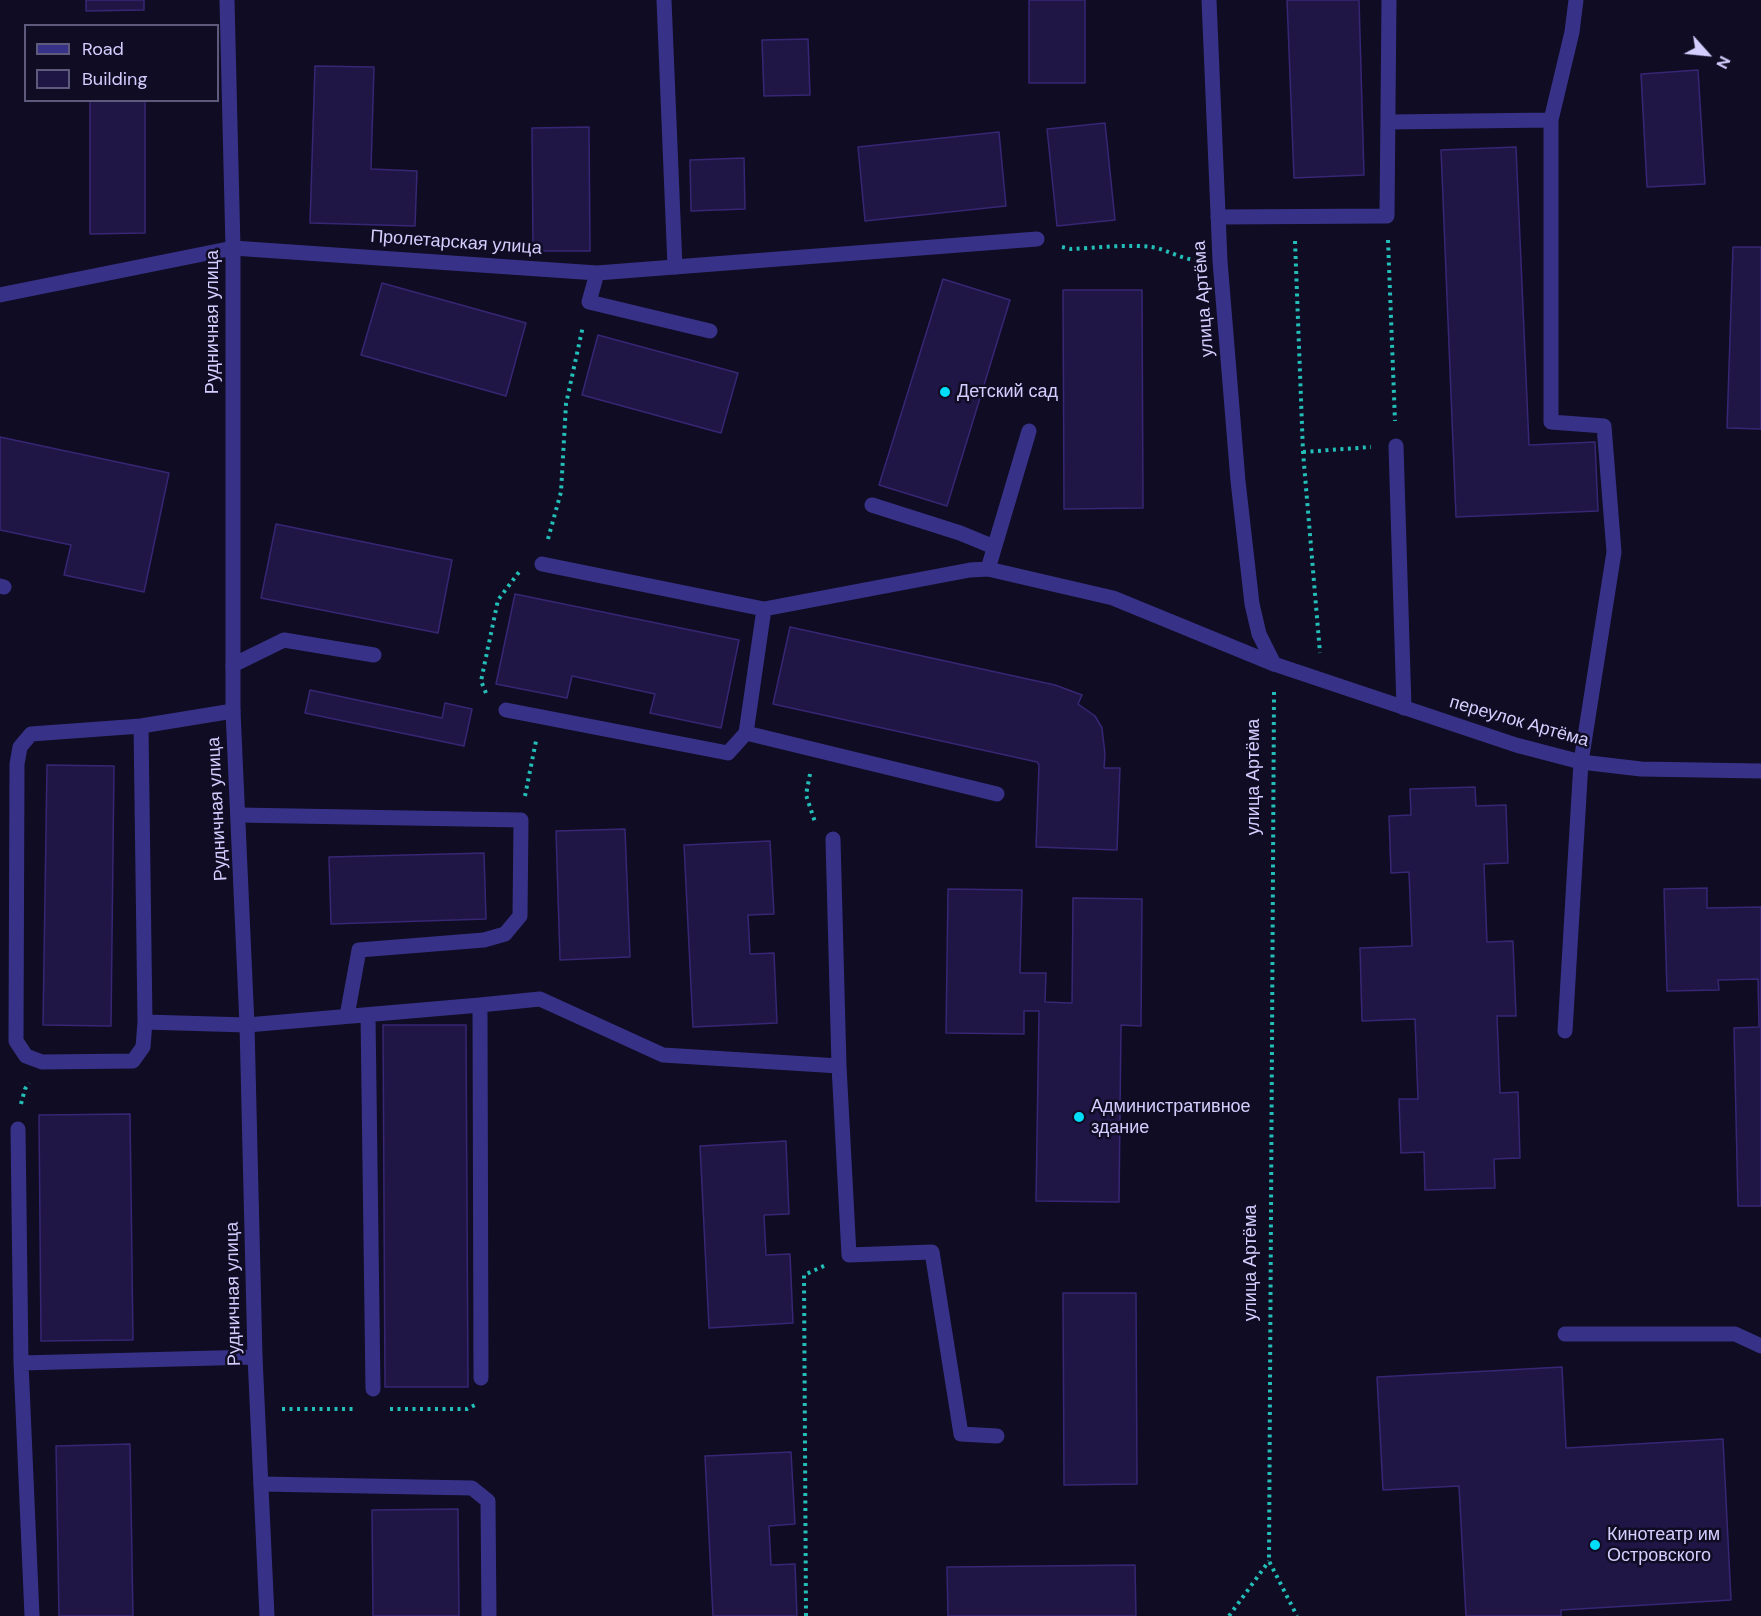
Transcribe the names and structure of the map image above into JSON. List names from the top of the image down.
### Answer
{
  "streets": {
    "street": [
      "Пролетарская улица",
      "улица Артёма",
      "Рудничная улица",
      "переулок Артёма"
    ]
  },
  "crossings": [
    ["Пролетарская улица", "Рудничная улица"],
    ["улица Артёма", "переулок Артёма"]
  ],
  "places": ["Детский сад", "Административное здание", "Кинотеатр им Островского"],
  "legend": ["Road", "Building"],
  "north": "bottom right"
}
